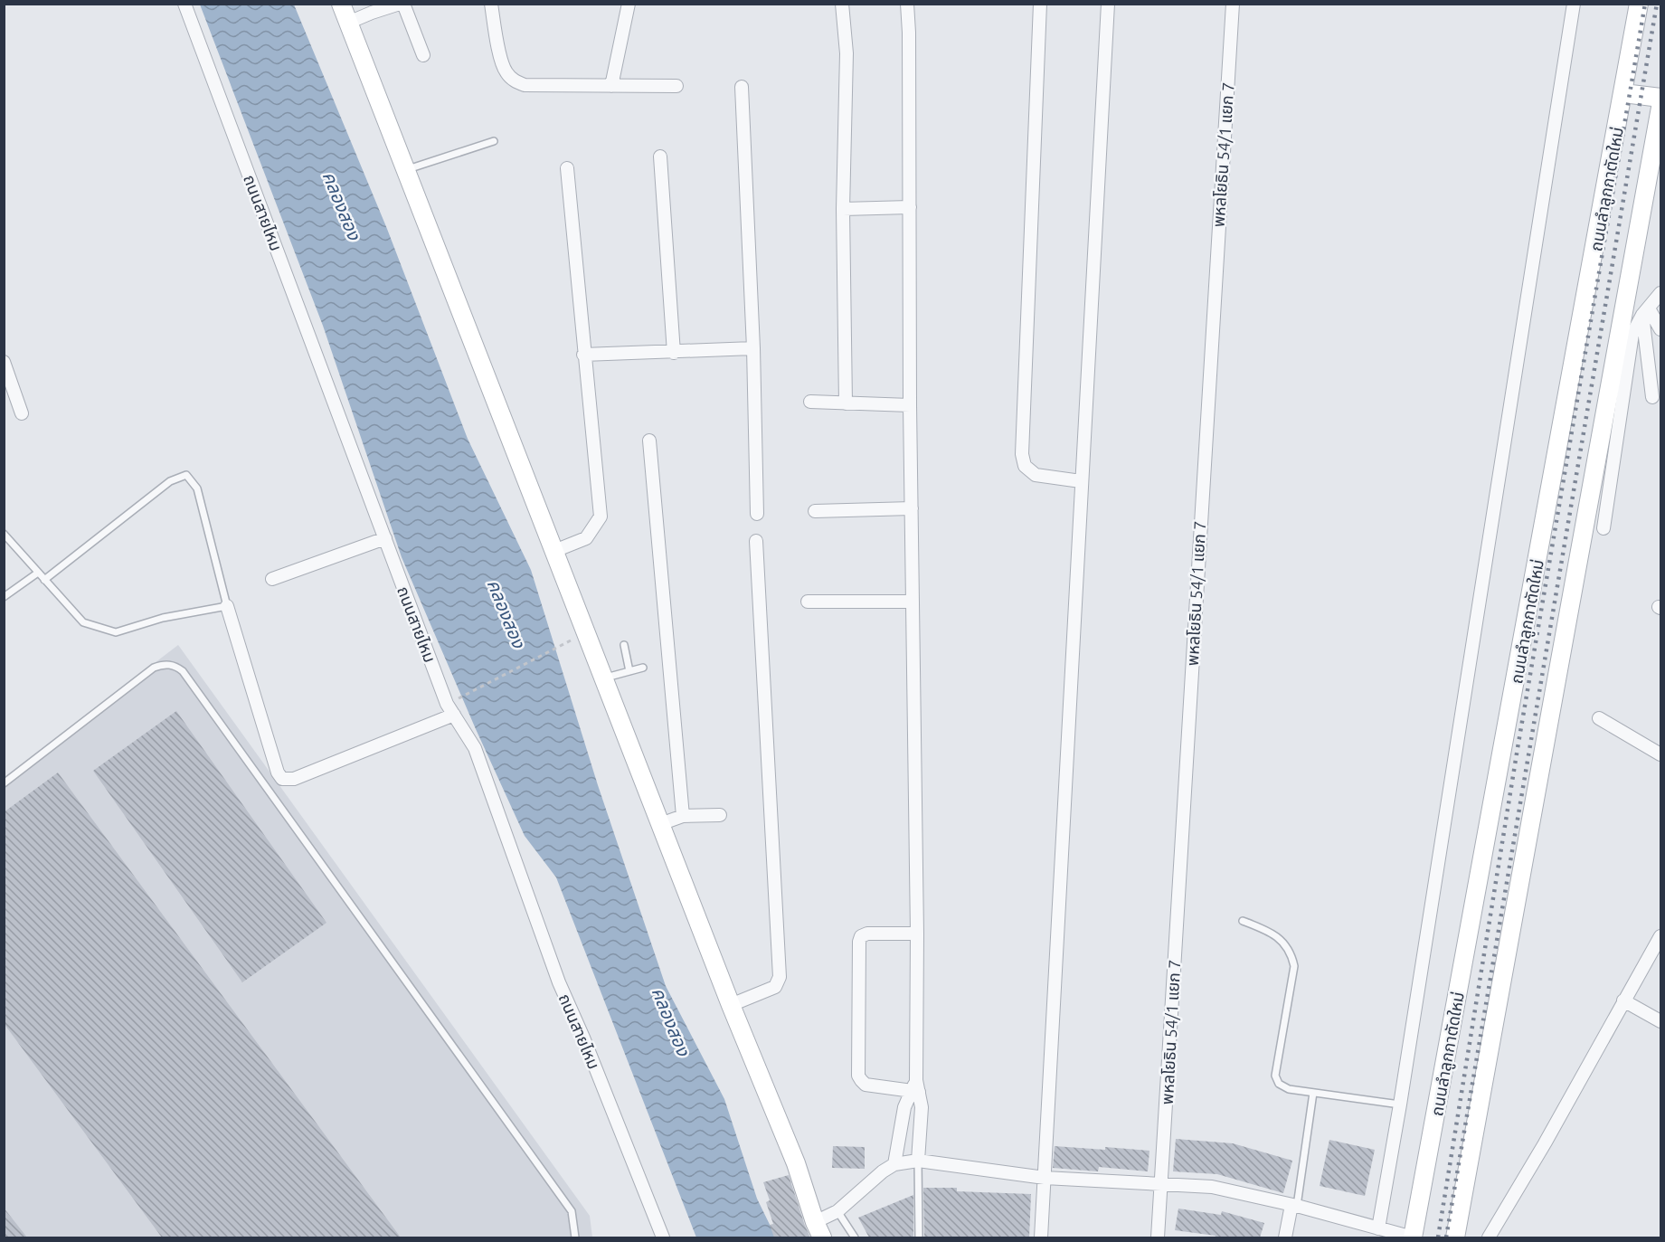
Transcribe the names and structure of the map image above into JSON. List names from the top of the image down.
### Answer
{
  "streets": {
    "main road": ["ถนนลำลูกกาตัดใหม่"],
    "street": ["พหลโยธิน 54/1 แยก 7", "ถนนสายไหม"]
  },
  "water": ["คลองสอง"]
}
